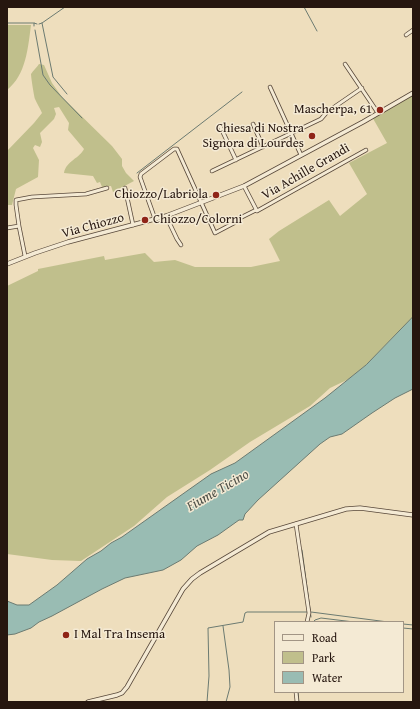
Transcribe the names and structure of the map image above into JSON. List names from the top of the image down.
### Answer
{
  "streets": {
    "street": ["Via Achille Grandi", "Via Chiozzo"]
  },
  "crossings": [
    ["Via Achille Grandi", "Via Chiozzo"]
  ],
  "water": ["Fiume Ticino"],
  "places": [
    "Mascherpa, 61",
    "Chiesa di Nostra Signora di Lourdes",
    "Chiozzo/Labriola",
    "Chiozzo/Colorni",
    "I Mal Tra Insema"
  ],
  "legend": ["Road", "Park", "Water"]
}
